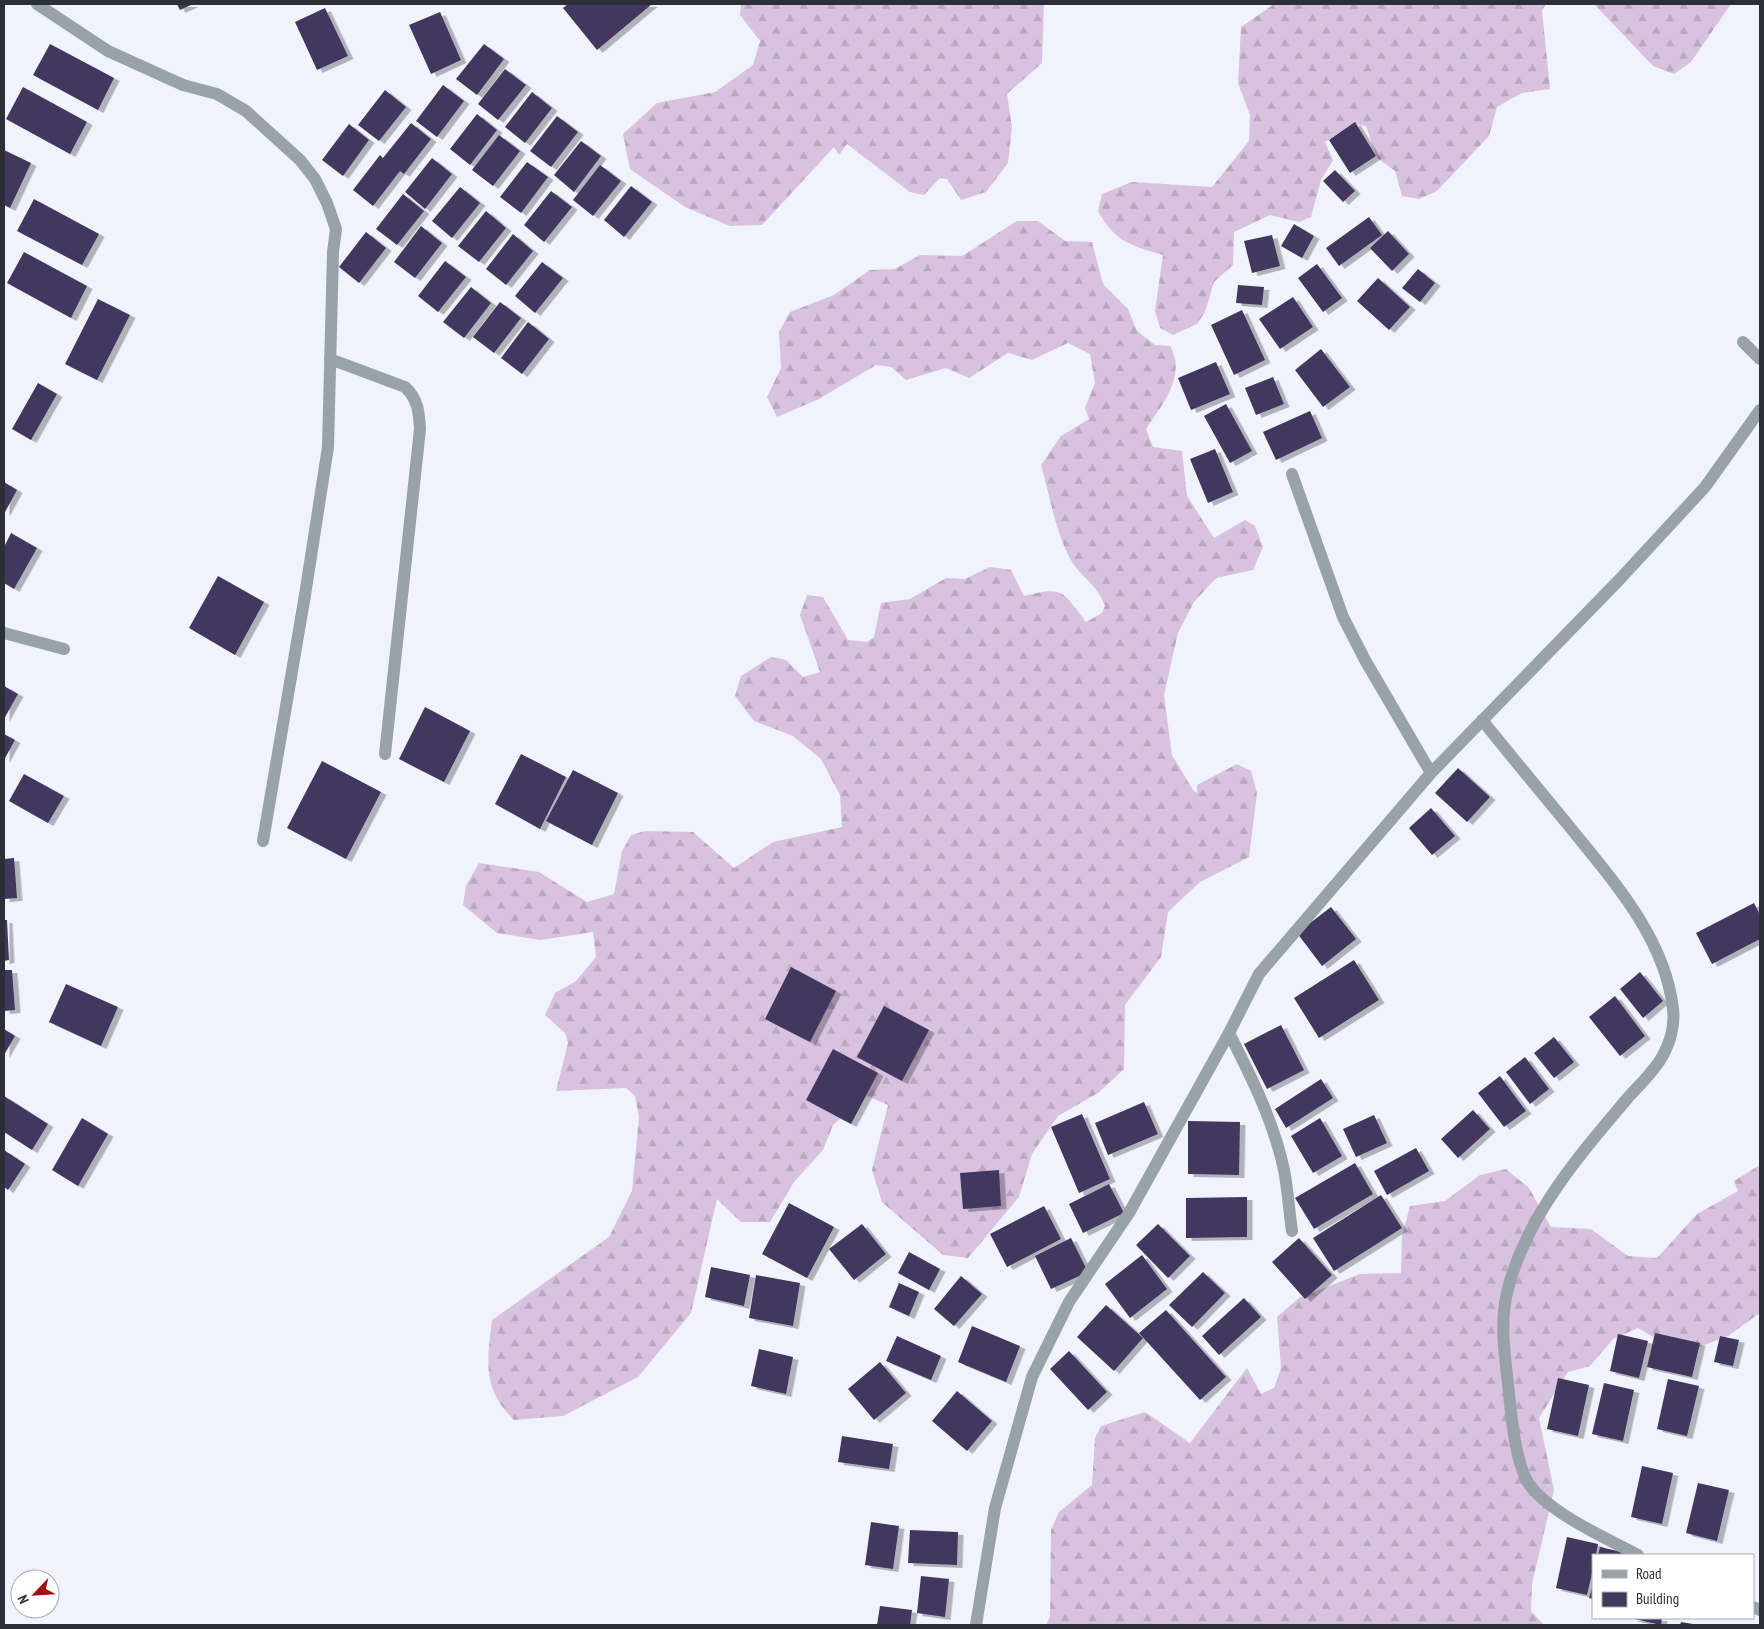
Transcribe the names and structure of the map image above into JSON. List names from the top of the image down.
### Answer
{
  "legend": ["Road", "Building"],
  "north": "bottom left"
}
